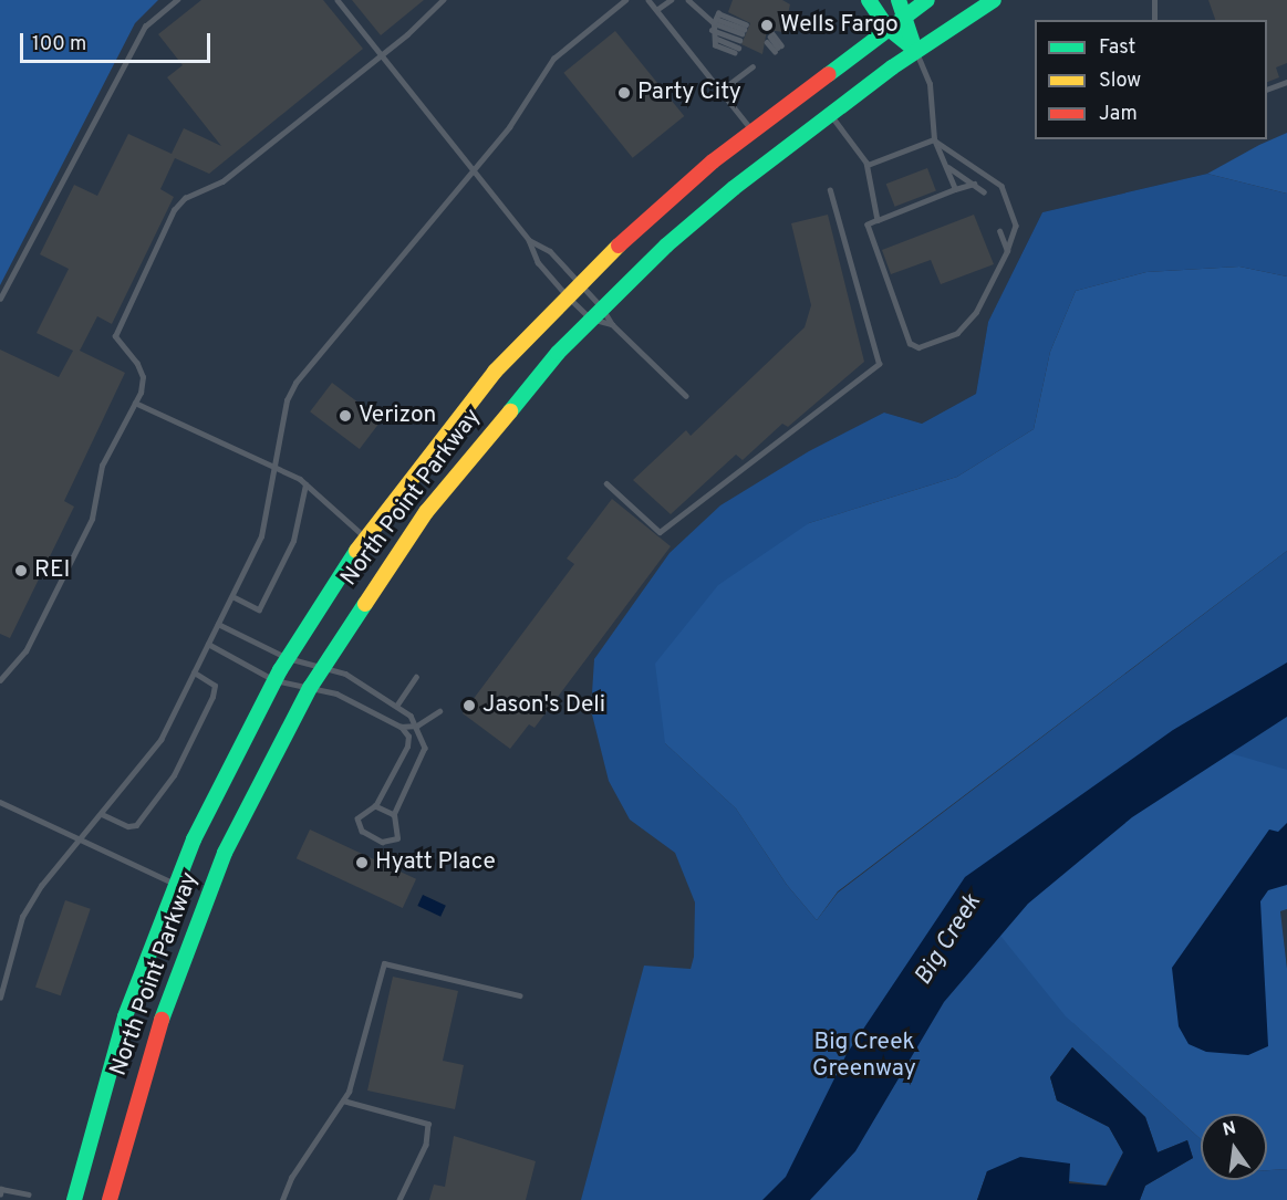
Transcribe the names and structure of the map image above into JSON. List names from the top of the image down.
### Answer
{
  "streets": {
    "street": ["North Point Parkway"]
  },
  "water": ["Big Creek"],
  "parks": ["Big Creek Greenway"],
  "places": [
    "Wells Fargo",
    "Party City",
    "Verizon",
    "REI",
    "Jason's Deli",
    "Hyatt Place"
  ],
  "legend": ["Fast", "Slow", "Jam"],
  "scale_bar": "100 m",
  "north": "top"
}
